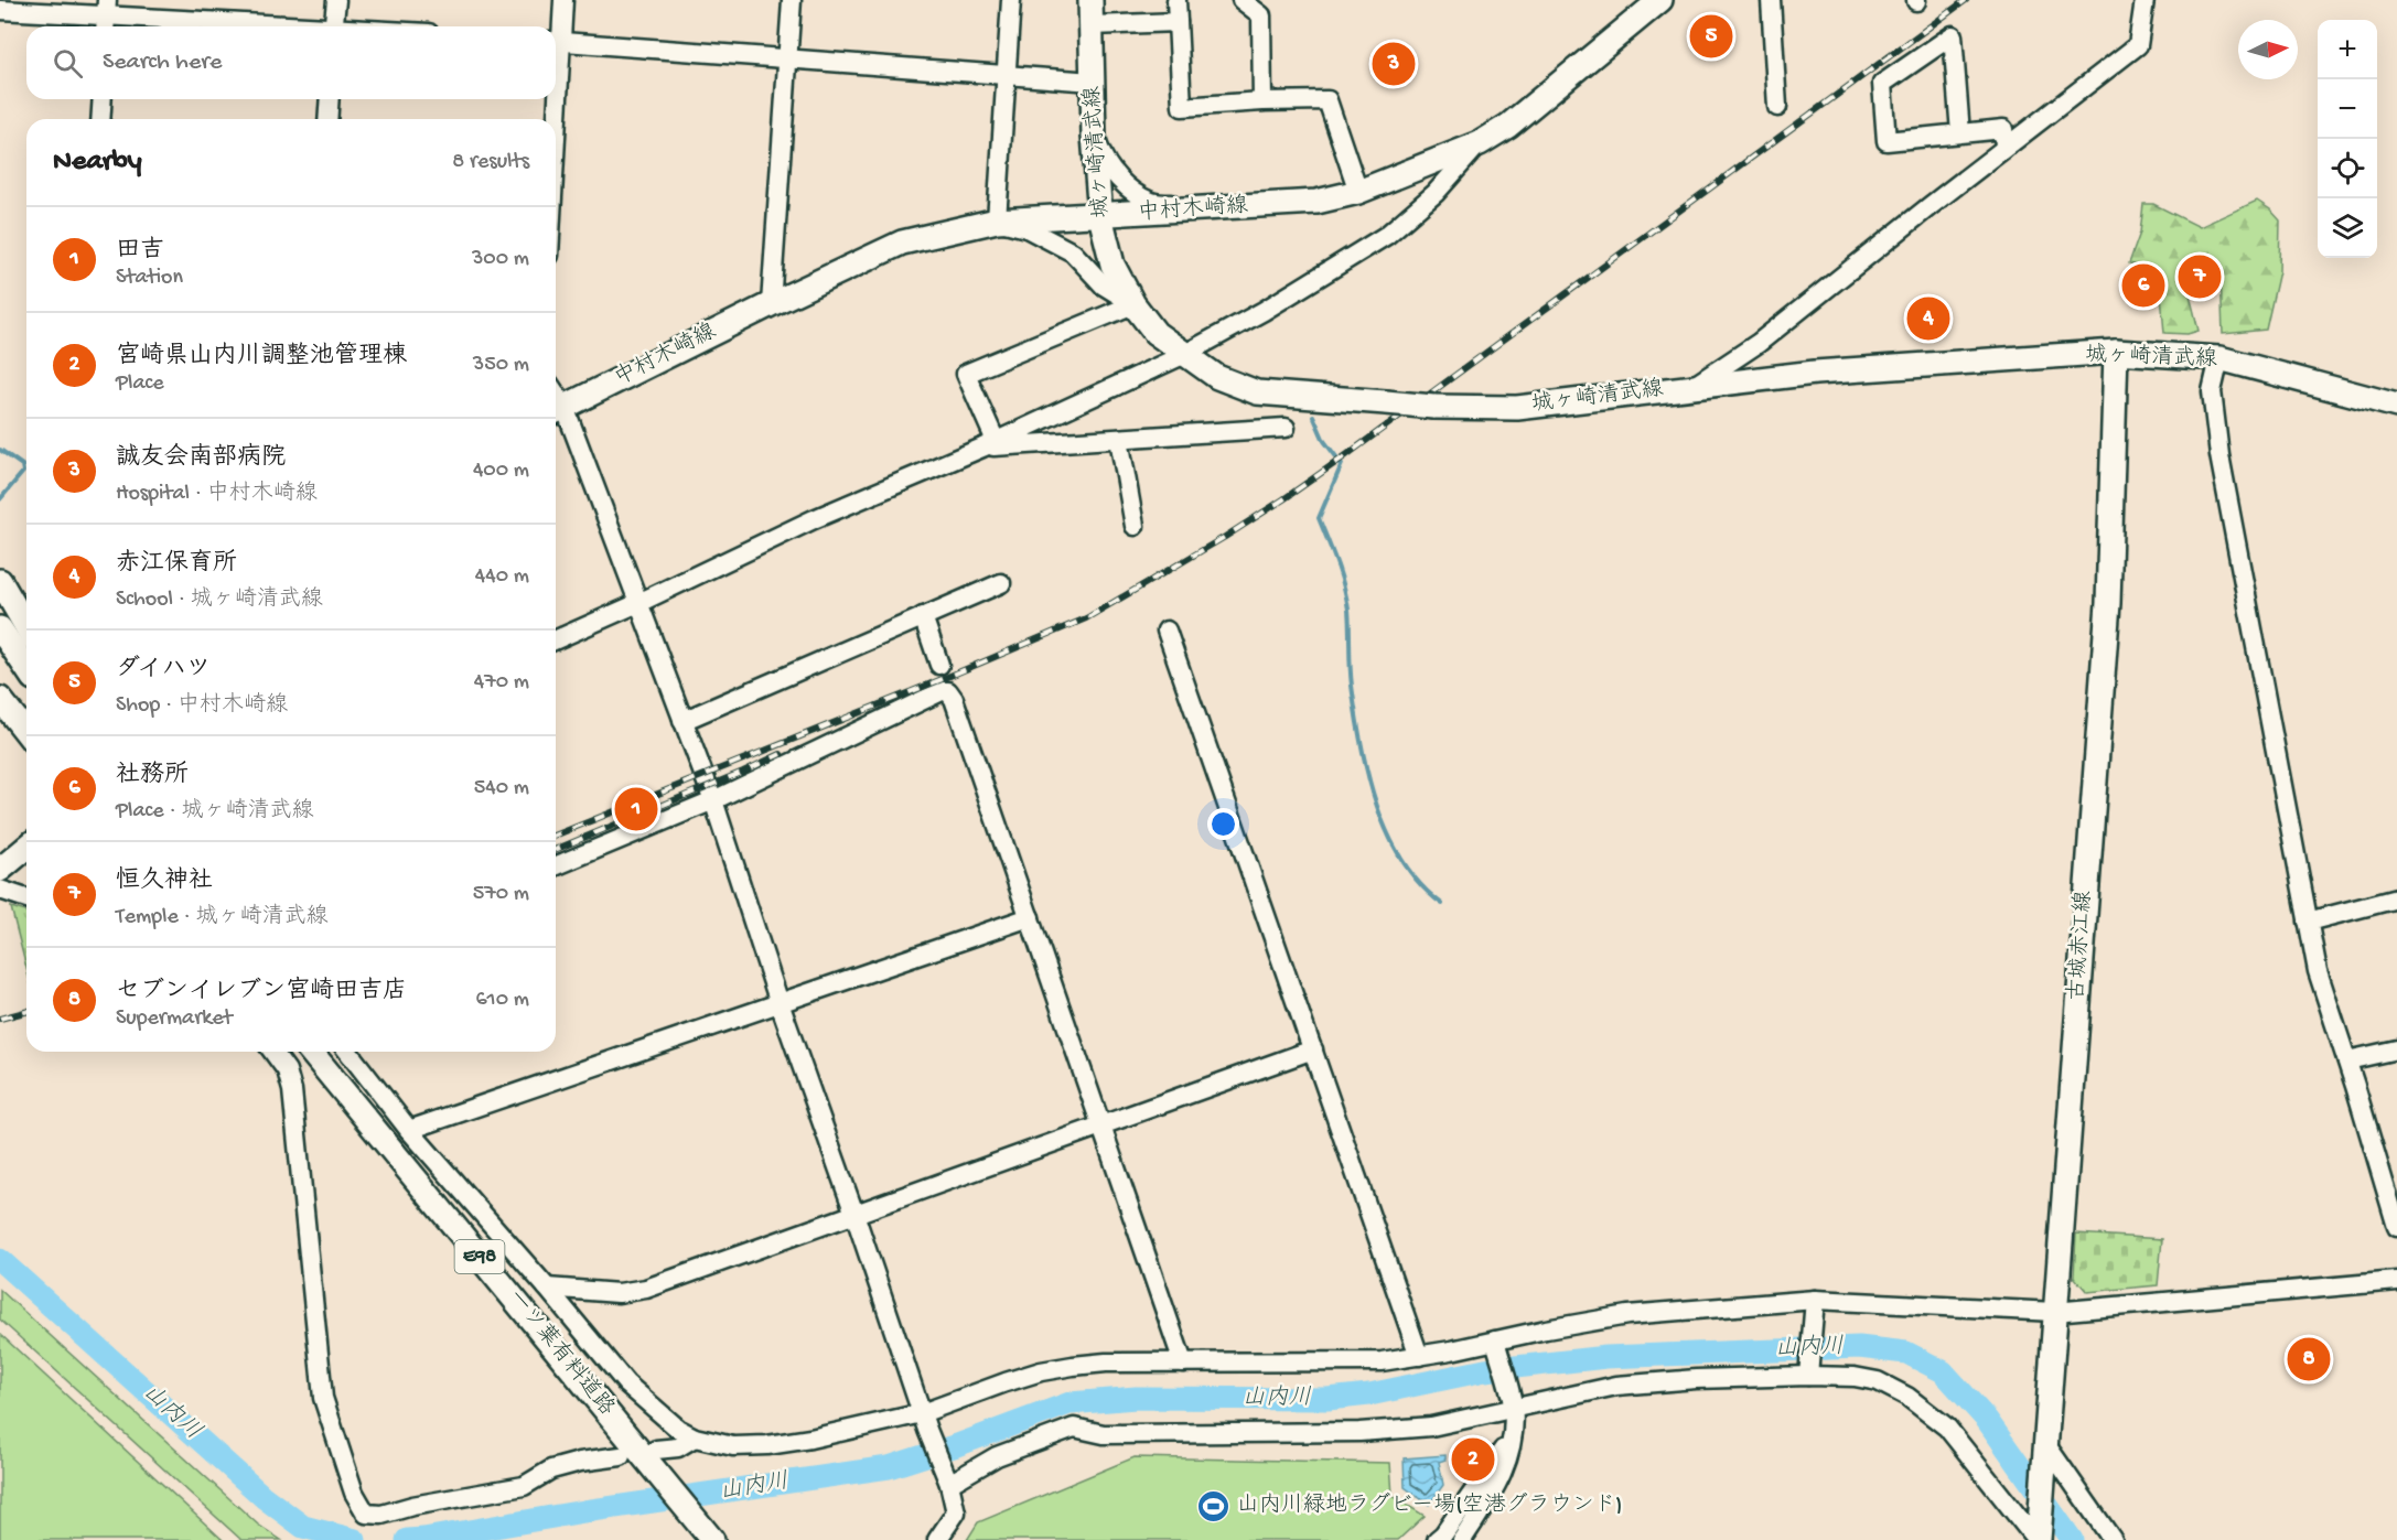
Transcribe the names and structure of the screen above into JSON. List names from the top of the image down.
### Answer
{
  "streets": {
    "main road": [
      "城ヶ崎清武線",
      "中村木崎線",
      "古城赤江線",
      "E98",
      "一ツ葉有料道路"
    ]
  },
  "crossings": [
    ["城ヶ崎清武線", "中村木崎線"],
    ["城ヶ崎清武線", "古城赤江線"]
  ],
  "water": ["山内川"],
  "places": {
    "sports": ["山内川緑地ラグビー場(空港グラウンド)"]
  },
  "north": "right",
  "page": {
    "pins": [
      "5",
      "3",
      "7",
      "6",
      "4",
      "1",
      "8",
      "2"
    ],
    "map_buttons": ["+", "−"],
    "search": "Search here",
    "heading": ["Nearby", "8 results"],
    "list": [
      {
        "mark": "1",
        "name": "田吉",
        "note": "Station",
        "value": "300 m"
      },
      {
        "mark": "2",
        "name": "宮崎県山内川調整池管理棟",
        "note": "Place",
        "value": "350 m"
      },
      {
        "mark": "3",
        "name": "誠友会南部病院",
        "note": "Hospital · 中村木崎線",
        "value": "400 m"
      },
      {
        "mark": "4",
        "name": "赤江保育所",
        "note": "School · 城ヶ崎清武線",
        "value": "440 m"
      },
      {
        "mark": "5",
        "name": "ダイハツ",
        "note": "Shop · 中村木崎線",
        "value": "470 m"
      },
      {
        "mark": "6",
        "name": "社務所",
        "note": "Place · 城ヶ崎清武線",
        "value": "540 m"
      },
      {
        "mark": "7",
        "name": "恒久神社",
        "note": "Temple · 城ヶ崎清武線",
        "value": "570 m"
      },
      {
        "mark": "8",
        "name": "セブンイレブン宮崎田吉店",
        "note": "Supermarket",
        "value": "610 m"
      }
    ]
  }
}
